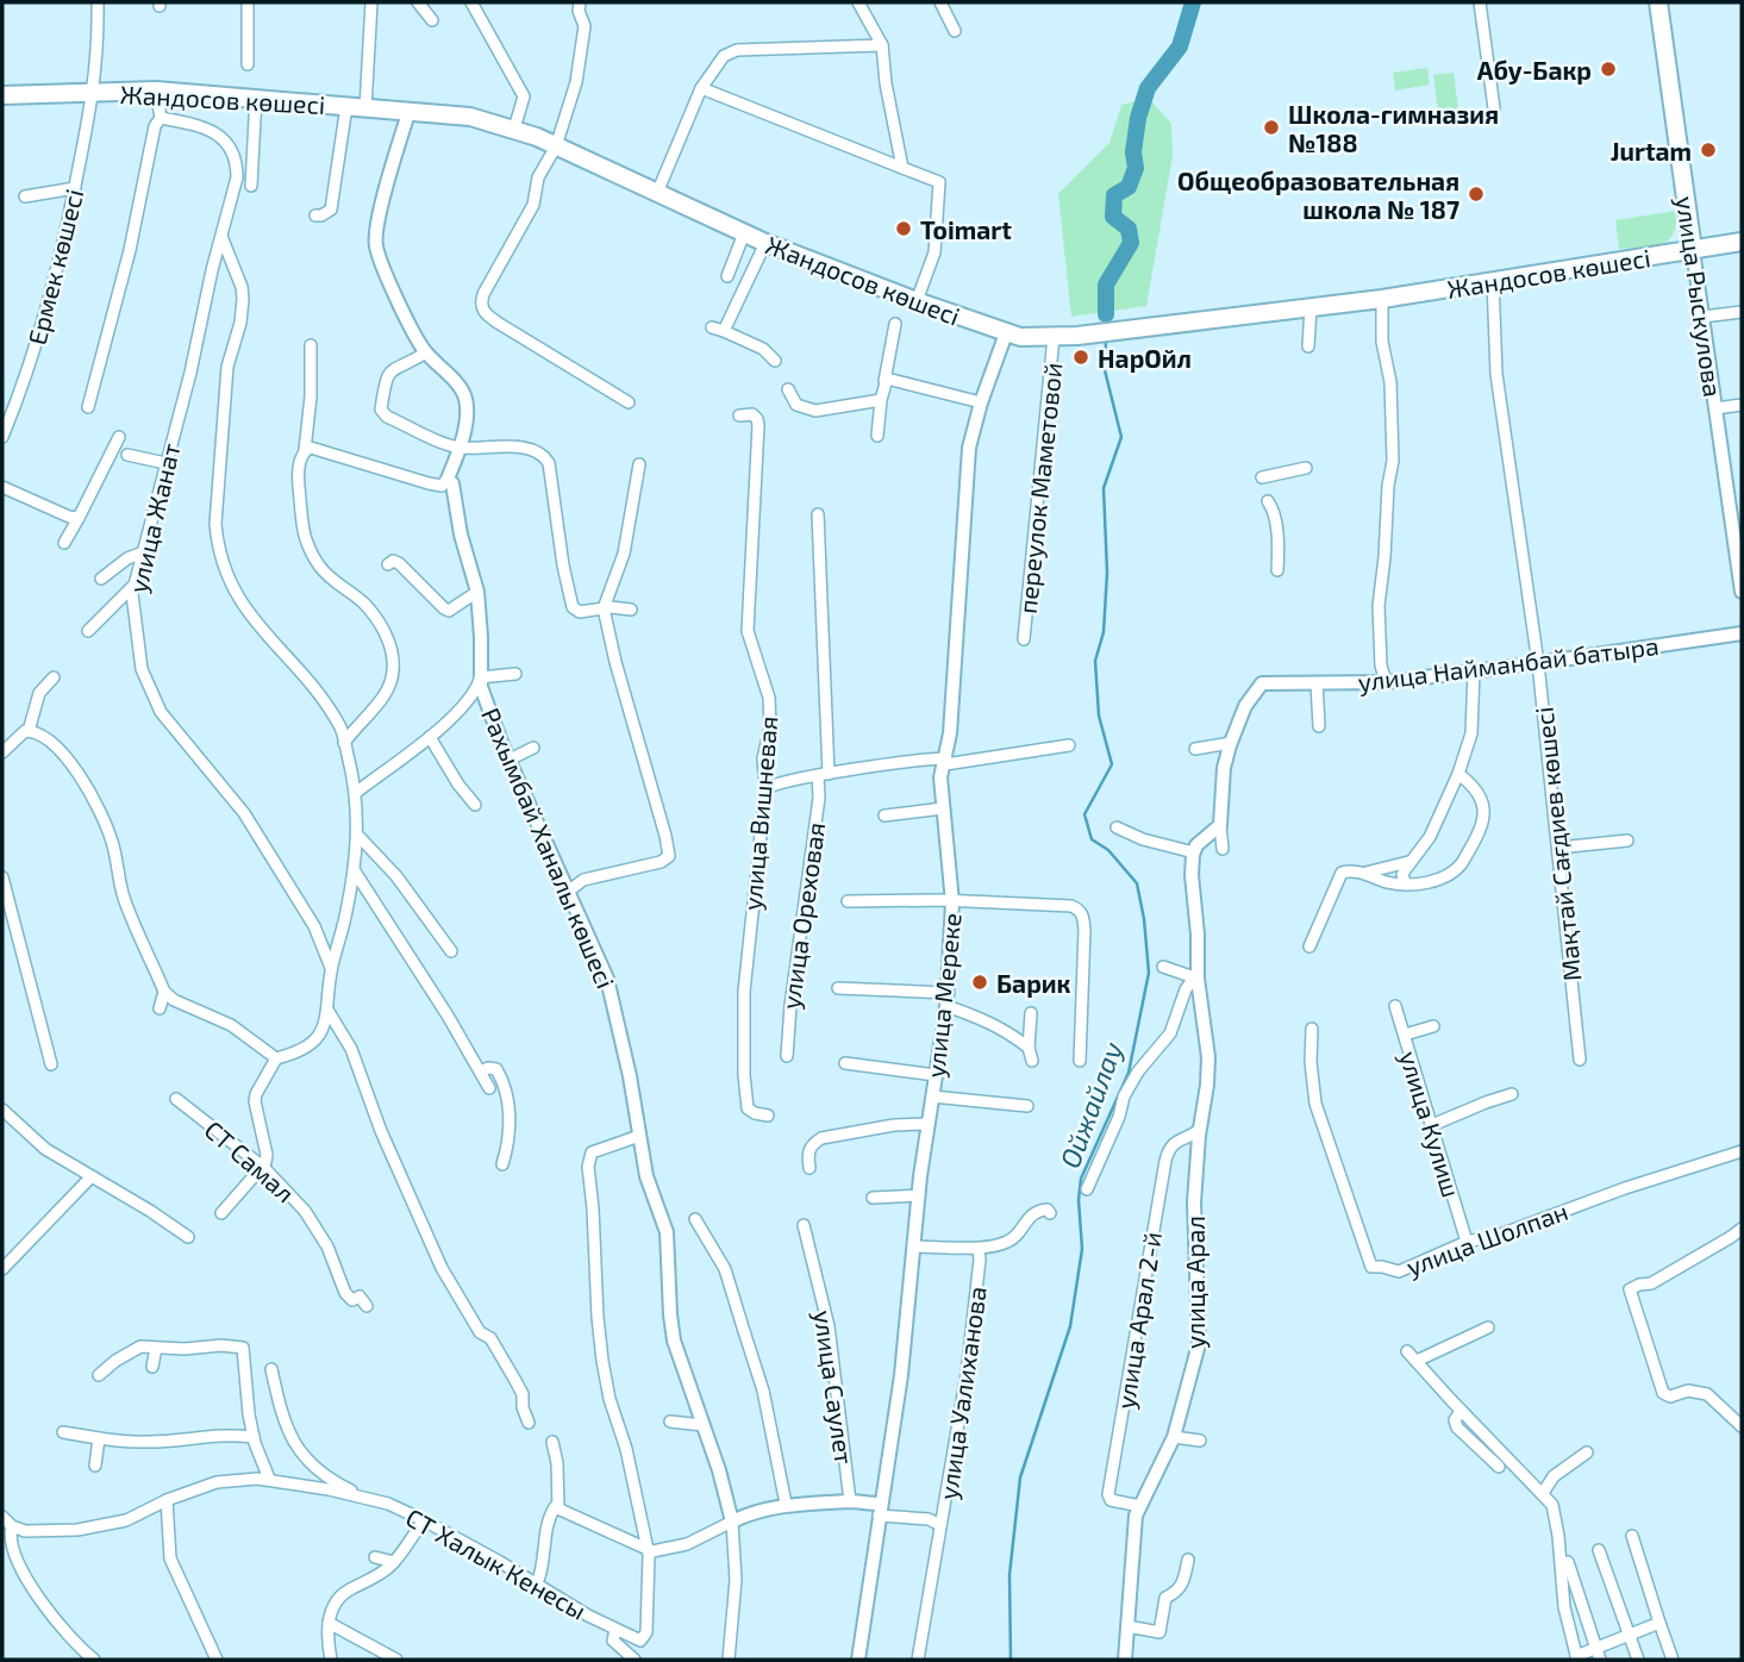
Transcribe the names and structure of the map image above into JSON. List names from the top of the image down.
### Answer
{
  "streets": {
    "main road": ["Жандосов көшесі", "улица Рыскулова"],
    "street": [
      "Ермек көшесі",
      "переулок Маметовой",
      "улица Жанат",
      "улица Найманбай батыра",
      "улица Вишневая",
      "Мақтай Сағдиев көшесі",
      "Рахымбай Ханалы көшесі",
      "улица Ореховая",
      "улица Мереке",
      "улица Кулиш",
      "СТ Самал",
      "улица Шолпан",
      "улица Арал",
      "улица Арал 2-й",
      "улица Саулет",
      "улица Уалиханова",
      "СТ Халык Кенесы"
    ]
  },
  "crossings": [
    ["Жандосов көшесі", "Ермек көшесі"],
    ["Жандосов көшесі", "улица Рыскулова"],
    ["Жандосов көшесі", "переулок Маметовой"],
    ["Жандосов көшесі", "Мақтай Сағдиев көшесі"],
    ["Жандосов көшесі", "улица Мереке"],
    ["улица Найманбай батыра", "Мақтай Сағдиев көшесі"],
    ["улица Кулиш", "улица Шолпан"],
    ["улица Арал", "улица Арал 2-й"]
  ],
  "water": ["Ойжайлау"],
  "places": [
    "Абу-Бакр",
    "Школа-гимназия №188",
    "Jurtam",
    "Общеобразовательная школа № 187",
    "Toimart",
    "НарОйл",
    "Барик"
  ]
}
